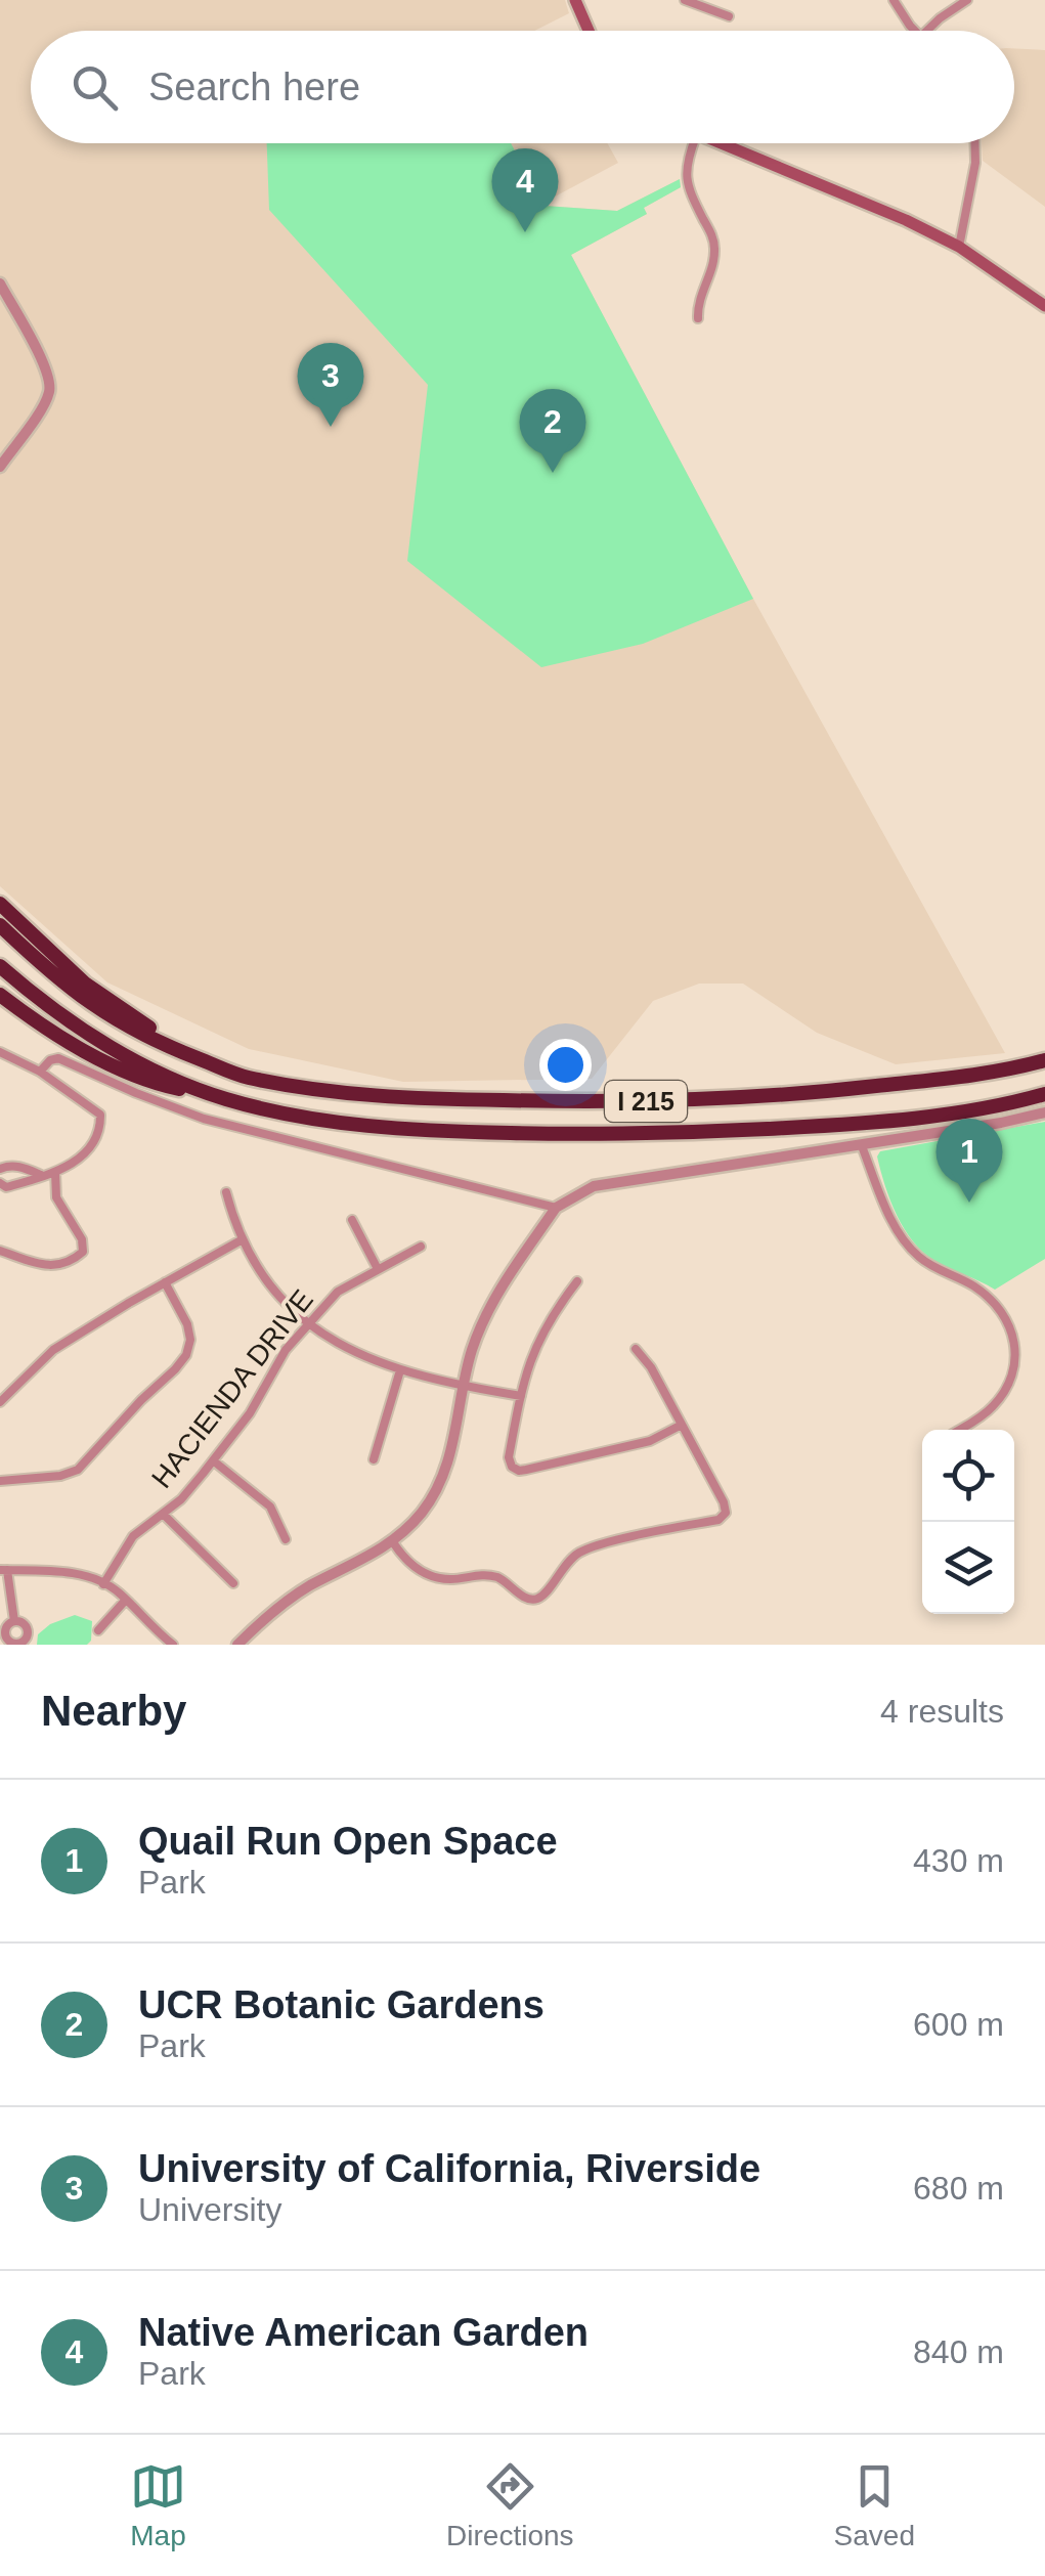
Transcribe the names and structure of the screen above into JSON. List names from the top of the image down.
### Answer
{
  "streets": {
    "highway": ["I 215"],
    "street": ["HACIENDA DRIVE"]
  },
  "page": {
    "search": "Search here",
    "pins": [
      "4",
      "3",
      "2",
      "1"
    ],
    "heading": ["Nearby", "4 results"],
    "list": [
      {
        "mark": "1",
        "name": "Quail Run Open Space",
        "note": "Park",
        "value": "430 m"
      },
      {
        "mark": "2",
        "name": "UCR Botanic Gardens",
        "note": "Park",
        "value": "600 m"
      },
      {
        "mark": "3",
        "name": "University of California, Riverside",
        "note": "University",
        "value": "680 m"
      },
      {
        "mark": "4",
        "name": "Native American Garden",
        "note": "Park",
        "value": "840 m"
      }
    ],
    "nav": ["Map", "Directions", "Saved"]
  }
}
